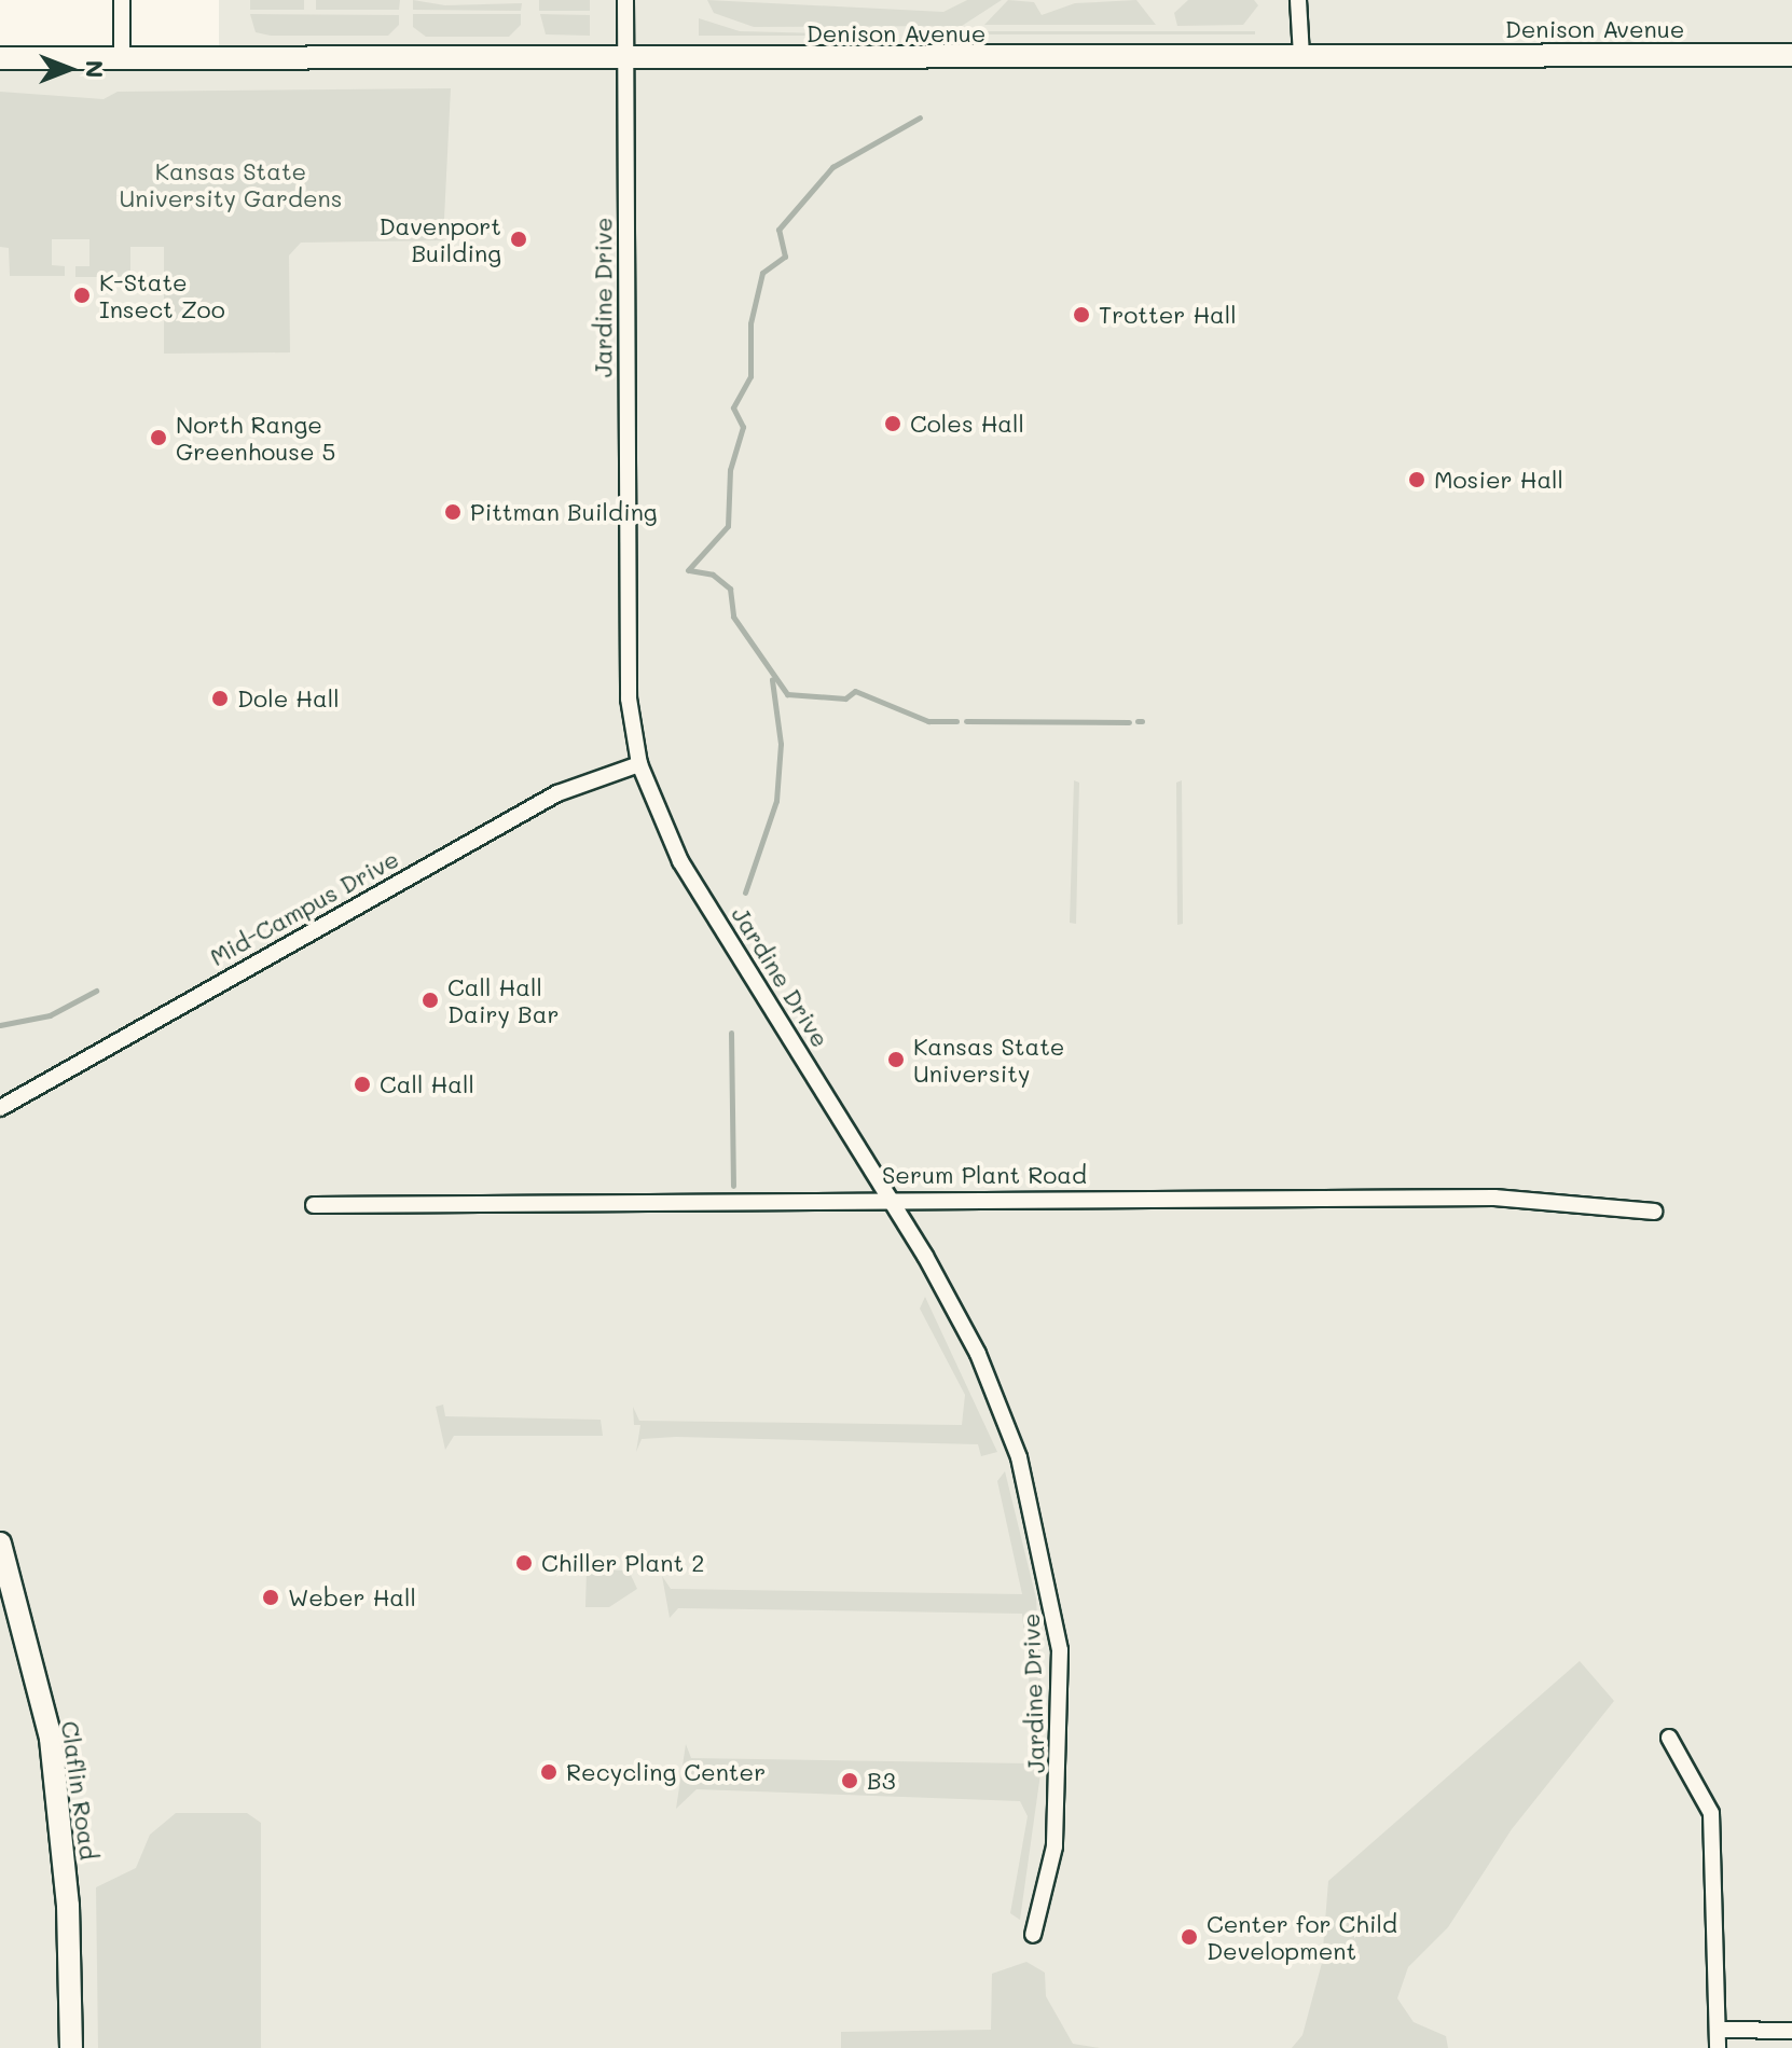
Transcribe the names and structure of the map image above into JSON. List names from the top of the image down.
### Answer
{
  "streets": {
    "street": [
      "Denison Avenue",
      "Jardine Drive",
      "Mid-Campus Drive",
      "Serum Plant Road",
      "Claflin Road"
    ]
  },
  "crossings": [
    ["Denison Avenue", "Jardine Drive"],
    ["Jardine Drive", "Mid-Campus Drive"],
    ["Jardine Drive", "Serum Plant Road"]
  ],
  "parks": ["Kansas State University Gardens"],
  "places": [
    "Davenport Building",
    "K-State Insect Zoo",
    "Trotter Hall",
    "Coles Hall",
    "North Range Greenhouse 5",
    "Mosier Hall",
    "Pittman Building",
    "Dole Hall",
    "Call Hall Dairy Bar",
    "Kansas State University",
    "Call Hall",
    "Chiller Plant 2",
    "Weber Hall",
    "Recycling Center",
    "B3",
    "Center for Child Development"
  ],
  "north": "right"
}
